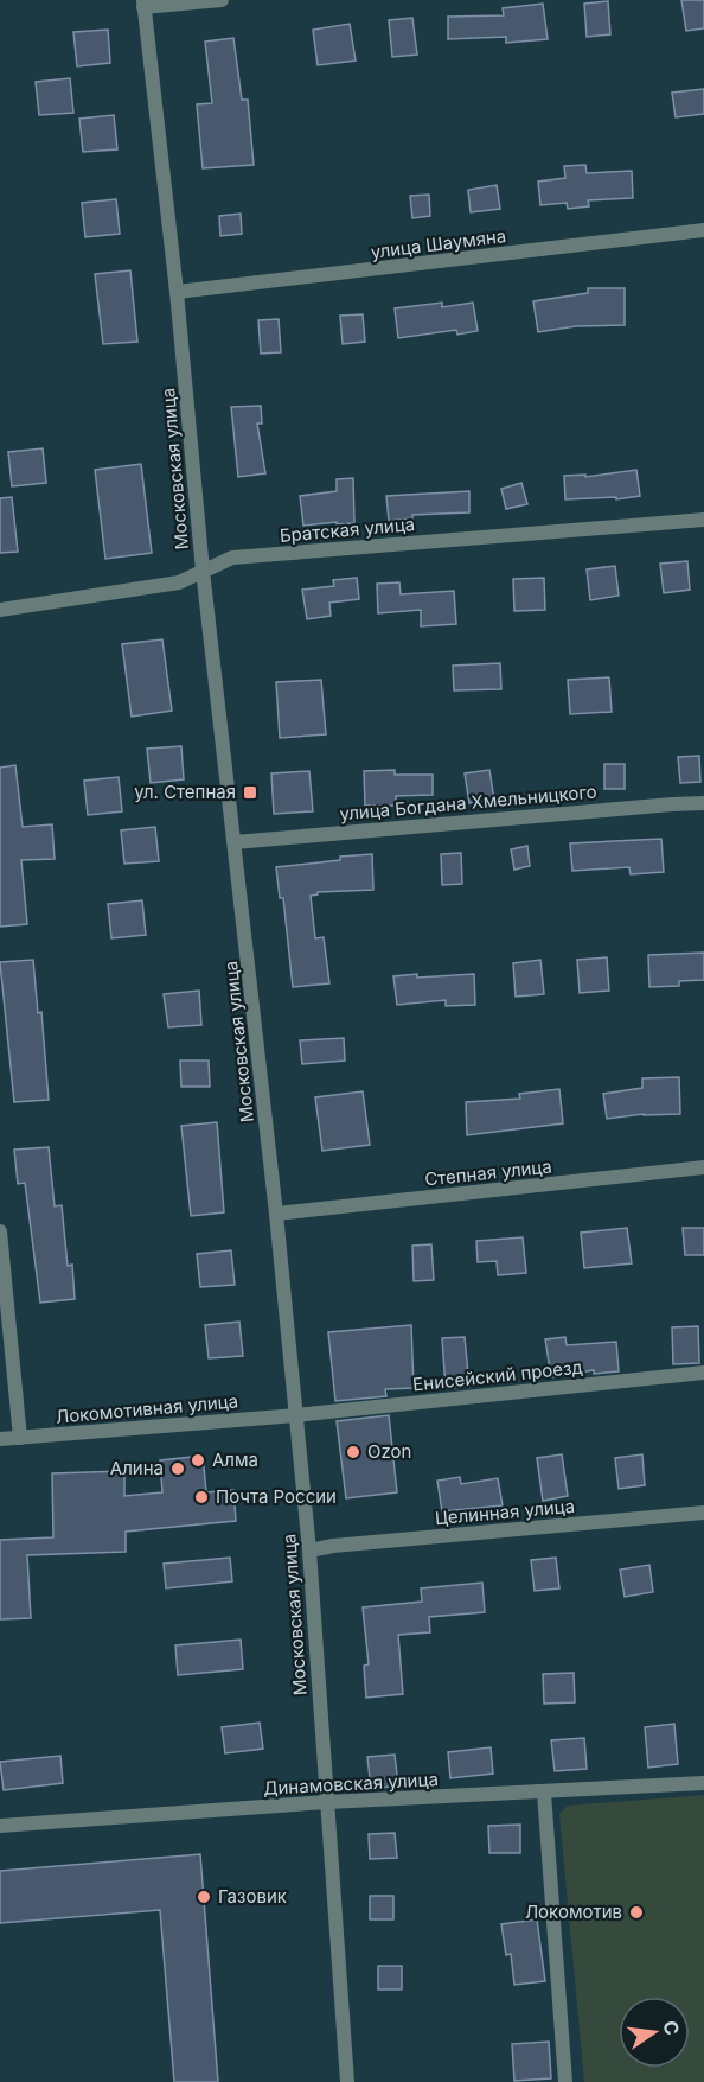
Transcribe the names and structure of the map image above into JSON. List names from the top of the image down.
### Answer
{
  "streets": {
    "street": [
      "улица Шаумяна",
      "Московская улица",
      "Братская улица",
      "улица Богдана Хмельницкого",
      "Степная улица",
      "Енисейский проезд",
      "Локомотивная улица",
      "Целинная улица",
      "Динамовская улица"
    ]
  },
  "crossings": [
    ["улица Шаумяна", "Московская улица"],
    ["Московская улица", "Братская улица"],
    ["Московская улица", "улица Богдана Хмельницкого"],
    ["Московская улица", "Степная улица"],
    ["Московская улица", "Енисейский проезд"],
    ["Московская улица", "Локомотивная улица"],
    ["Московская улица", "Целинная улица"],
    ["Московская улица", "Динамовская улица"],
    ["Енисейский проезд", "Локомотивная улица"]
  ],
  "places": {
    "transit": ["ул. Степная"],
    "other": [
      "Ozon",
      "Алма",
      "Алина",
      "Почта России",
      "Газовик",
      "Локомотив"
    ]
  },
  "north": "right"
}
